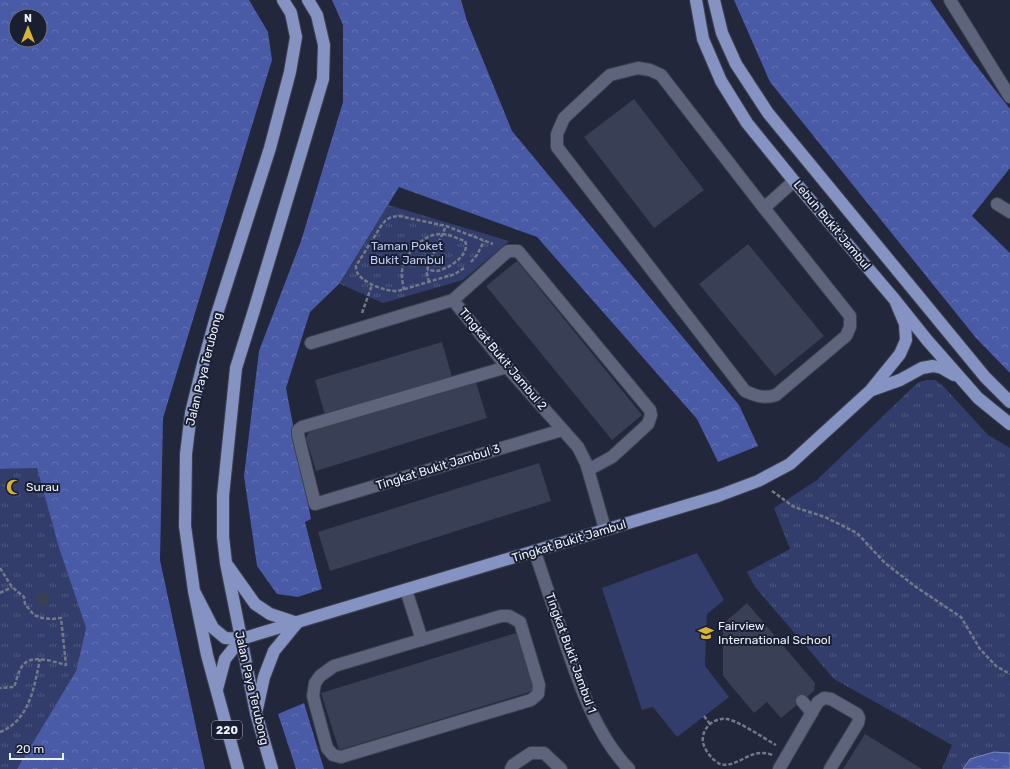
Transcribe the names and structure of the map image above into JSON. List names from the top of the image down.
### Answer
{
  "streets": {
    "main road": [
      "Lebuh Bukit Jambul",
      "Jalan Paya Terubong",
      "Tingkat Bukit Jambul",
      "220"
    ],
    "street": ["Tingkat Bukit Jambul 2", "Tingkat Bukit Jambul 3", "Tingkat Bukit Jambul 1"]
  },
  "crossings": [
    ["Tingkat Bukit Jambul 2", "Tingkat Bukit Jambul 3"],
    ["Tingkat Bukit Jambul 2", "Tingkat Bukit Jambul"],
    ["Jalan Paya Terubong", "Tingkat Bukit Jambul"],
    ["Tingkat Bukit Jambul", "Tingkat Bukit Jambul 1"]
  ],
  "parks": ["Taman Poket Bukit Jambul"],
  "places": {
    "mosque": ["Surau"],
    "school or university": ["Fairview International School"]
  },
  "scale_bar": "20 m",
  "north": "top"
}
